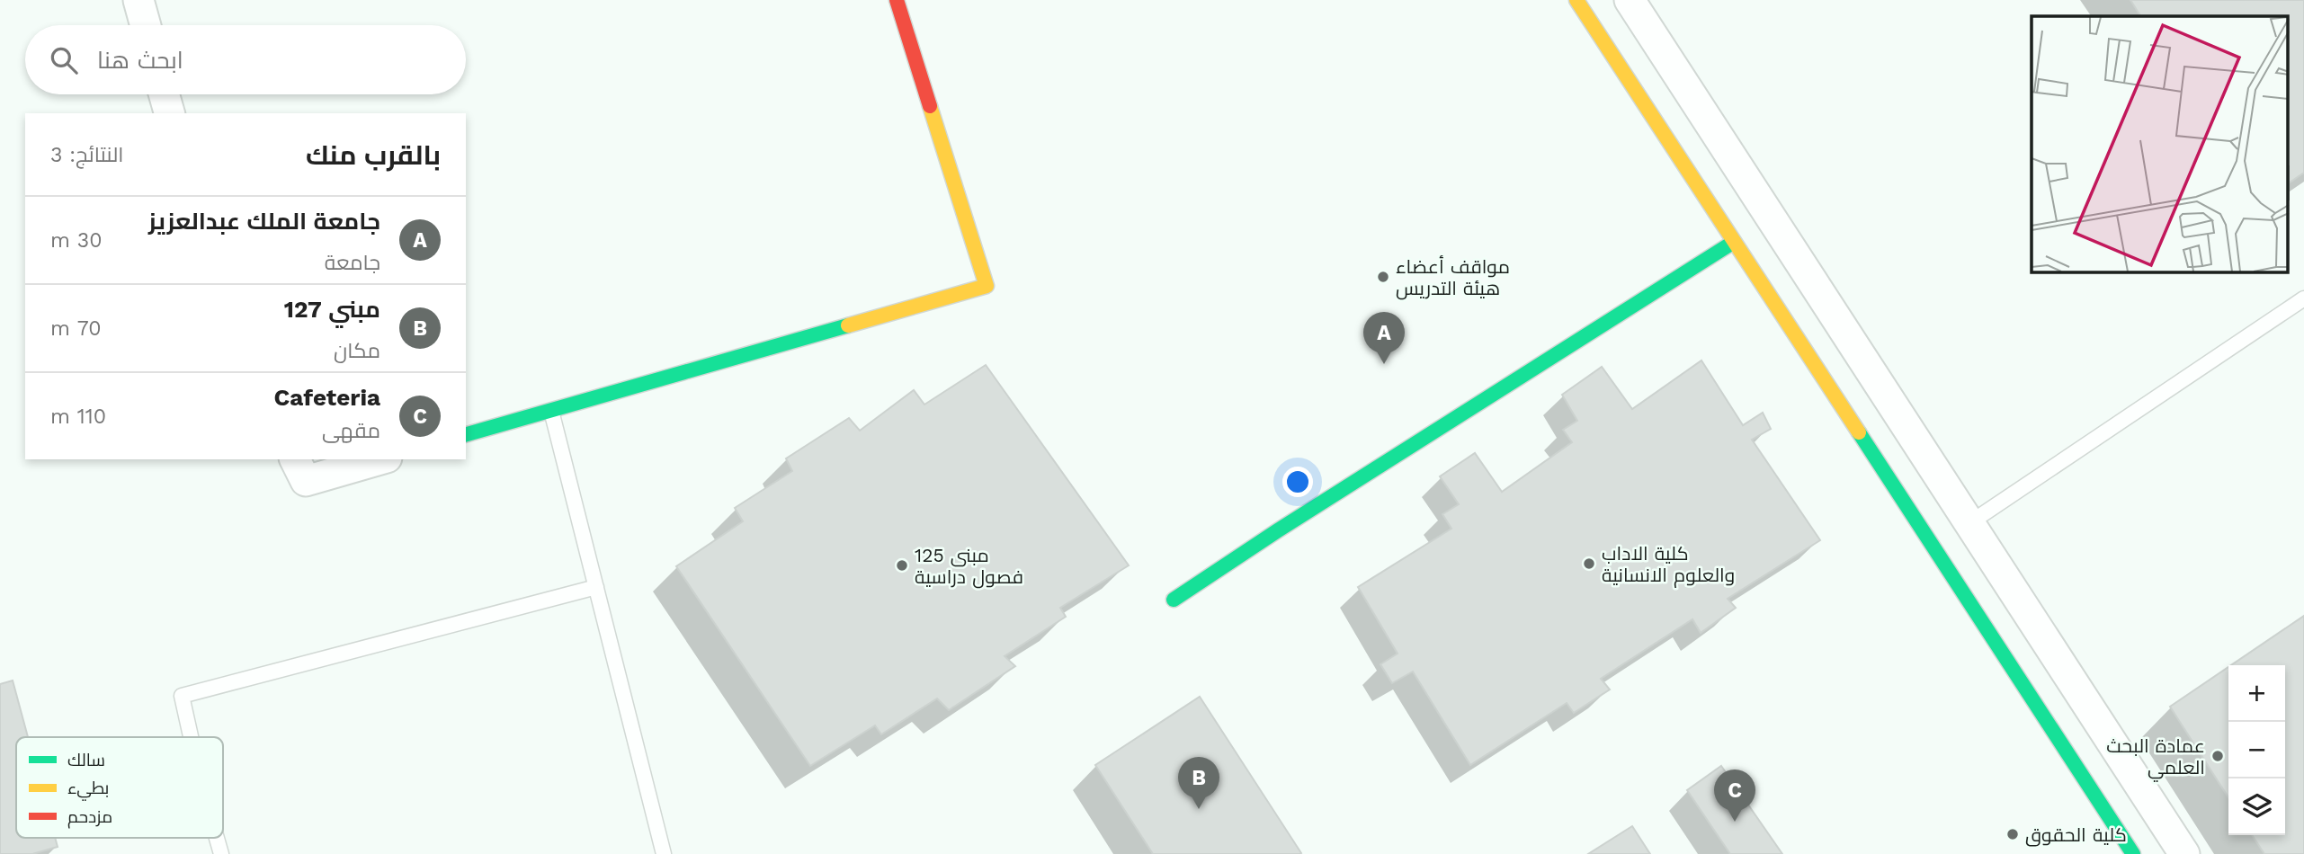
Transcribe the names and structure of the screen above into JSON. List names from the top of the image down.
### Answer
{
  "places": [
    "مواقف أعضاء هيئة التدريس",
    "كلية الاداب والعلوم الانسانية",
    "مبنى 125 فصول دراسية",
    "عمادة البحث العلمي",
    "كلية الحقوق"
  ],
  "legend": ["سالك", "بطيء", "مزدحم"],
  "page": {
    "search": "ابحث هنا",
    "heading": ["بالقرب منك", "النتائج: 3"],
    "list": [
      {
        "mark": "A",
        "name": "جامعة الملك عبدالعزيز",
        "note": "جامعة",
        "value": "30 m"
      },
      {
        "mark": "B",
        "name": "مبني 127",
        "note": "مكان",
        "value": "70 m"
      },
      {
        "mark": "C",
        "name": "Cafeteria",
        "note": "مقهى",
        "value": "110 m"
      }
    ],
    "pins": ["A", "B", "C"],
    "map_buttons": ["+", "−"]
  }
}
